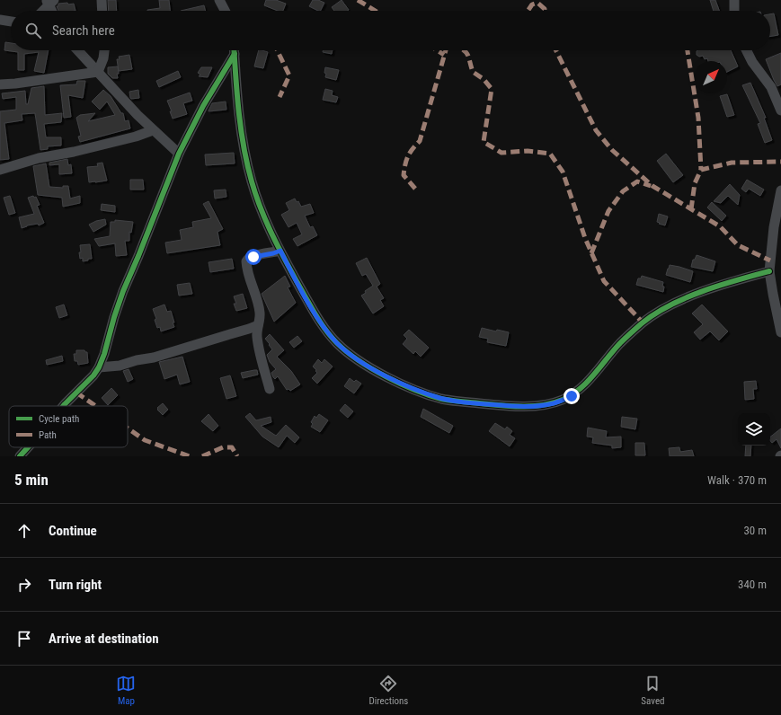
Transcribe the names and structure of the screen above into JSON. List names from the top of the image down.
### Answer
{
  "legend": ["Cycle path", "Path"],
  "north": "top right",
  "page": {
    "search": "Search here",
    "heading": ["5 min", "Walk · 370 m"],
    "list": [
      ["Continue", "30 m"],
      ["Turn right", "340 m"],
      "Arrive at destination"
    ],
    "nav": ["Map", "Directions", "Saved"]
  }
}
